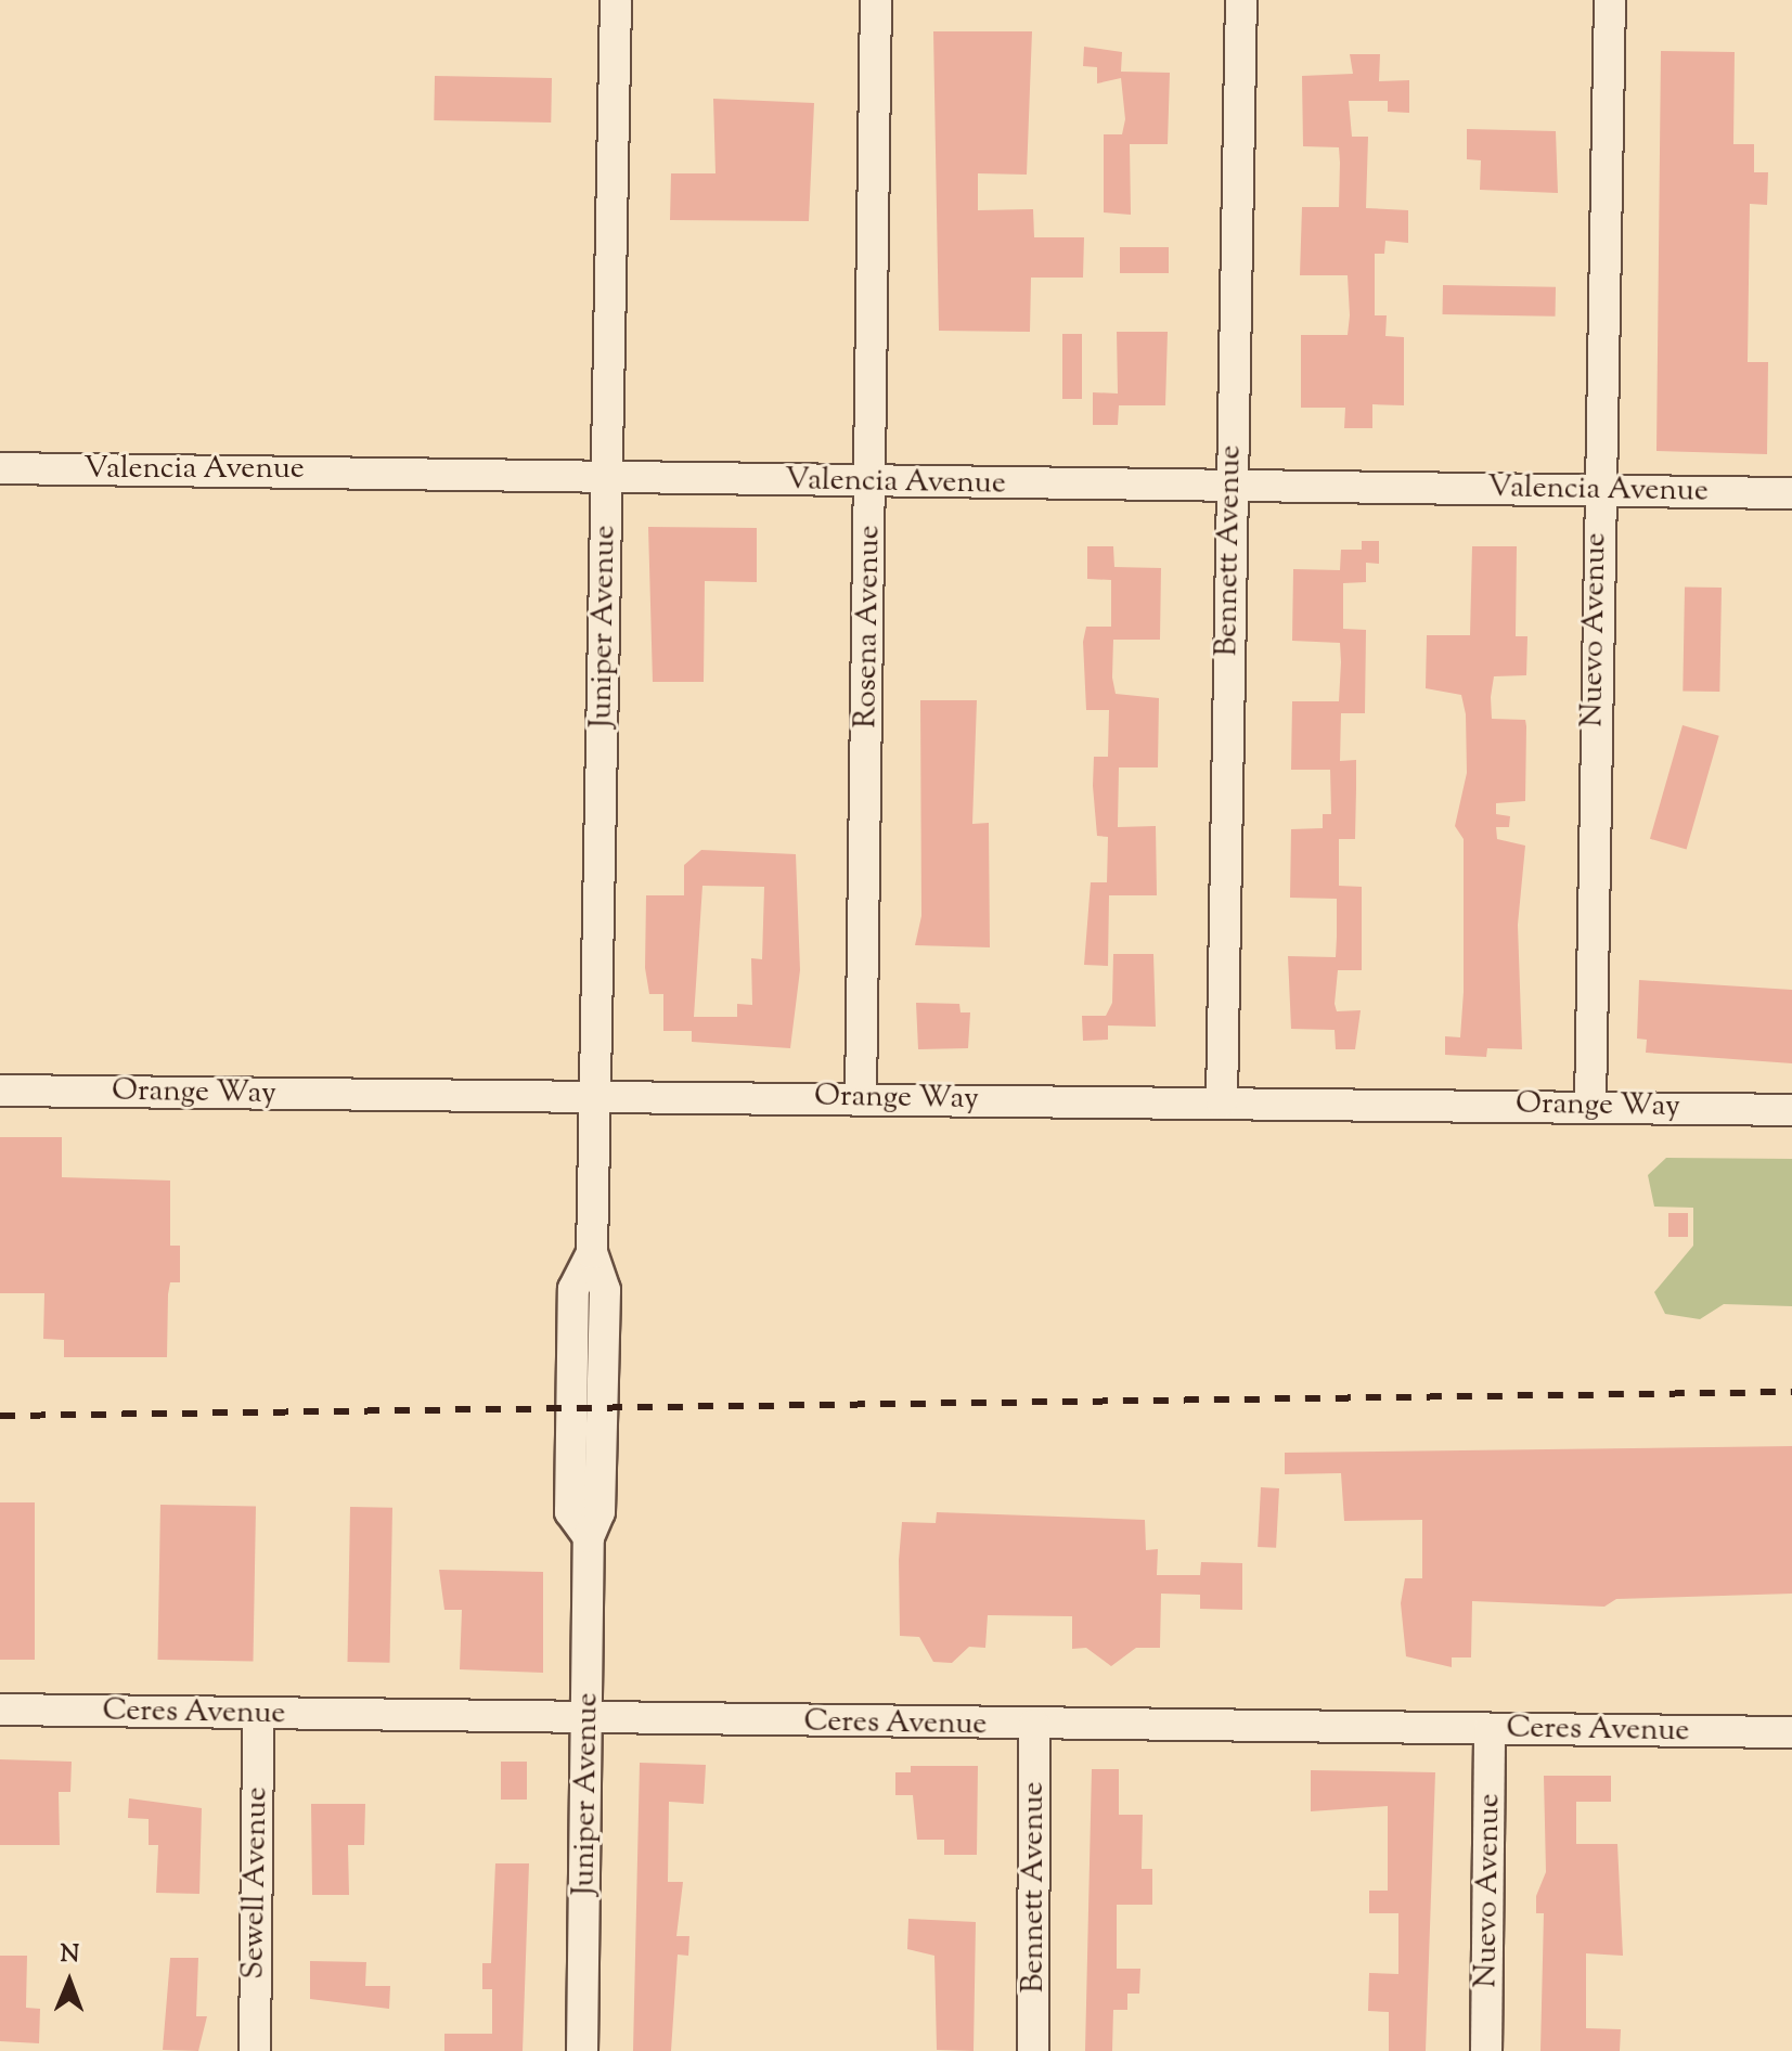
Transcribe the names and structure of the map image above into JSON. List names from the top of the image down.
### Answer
{
  "streets": {
    "street": [
      "Valencia Avenue",
      "Bennett Avenue",
      "Juniper Avenue",
      "Rosena Avenue",
      "Nuevo Avenue",
      "Orange Way",
      "Ceres Avenue",
      "Sewell Avenue"
    ]
  },
  "crossings": [
    ["Valencia Avenue", "Bennett Avenue"],
    ["Valencia Avenue", "Juniper Avenue"],
    ["Valencia Avenue", "Rosena Avenue"],
    ["Valencia Avenue", "Nuevo Avenue"],
    ["Bennett Avenue", "Orange Way"],
    ["Bennett Avenue", "Ceres Avenue"],
    ["Juniper Avenue", "Orange Way"],
    ["Juniper Avenue", "Ceres Avenue"],
    ["Rosena Avenue", "Orange Way"],
    ["Nuevo Avenue", "Orange Way"],
    ["Nuevo Avenue", "Ceres Avenue"],
    ["Ceres Avenue", "Sewell Avenue"]
  ],
  "north": "top"
}
